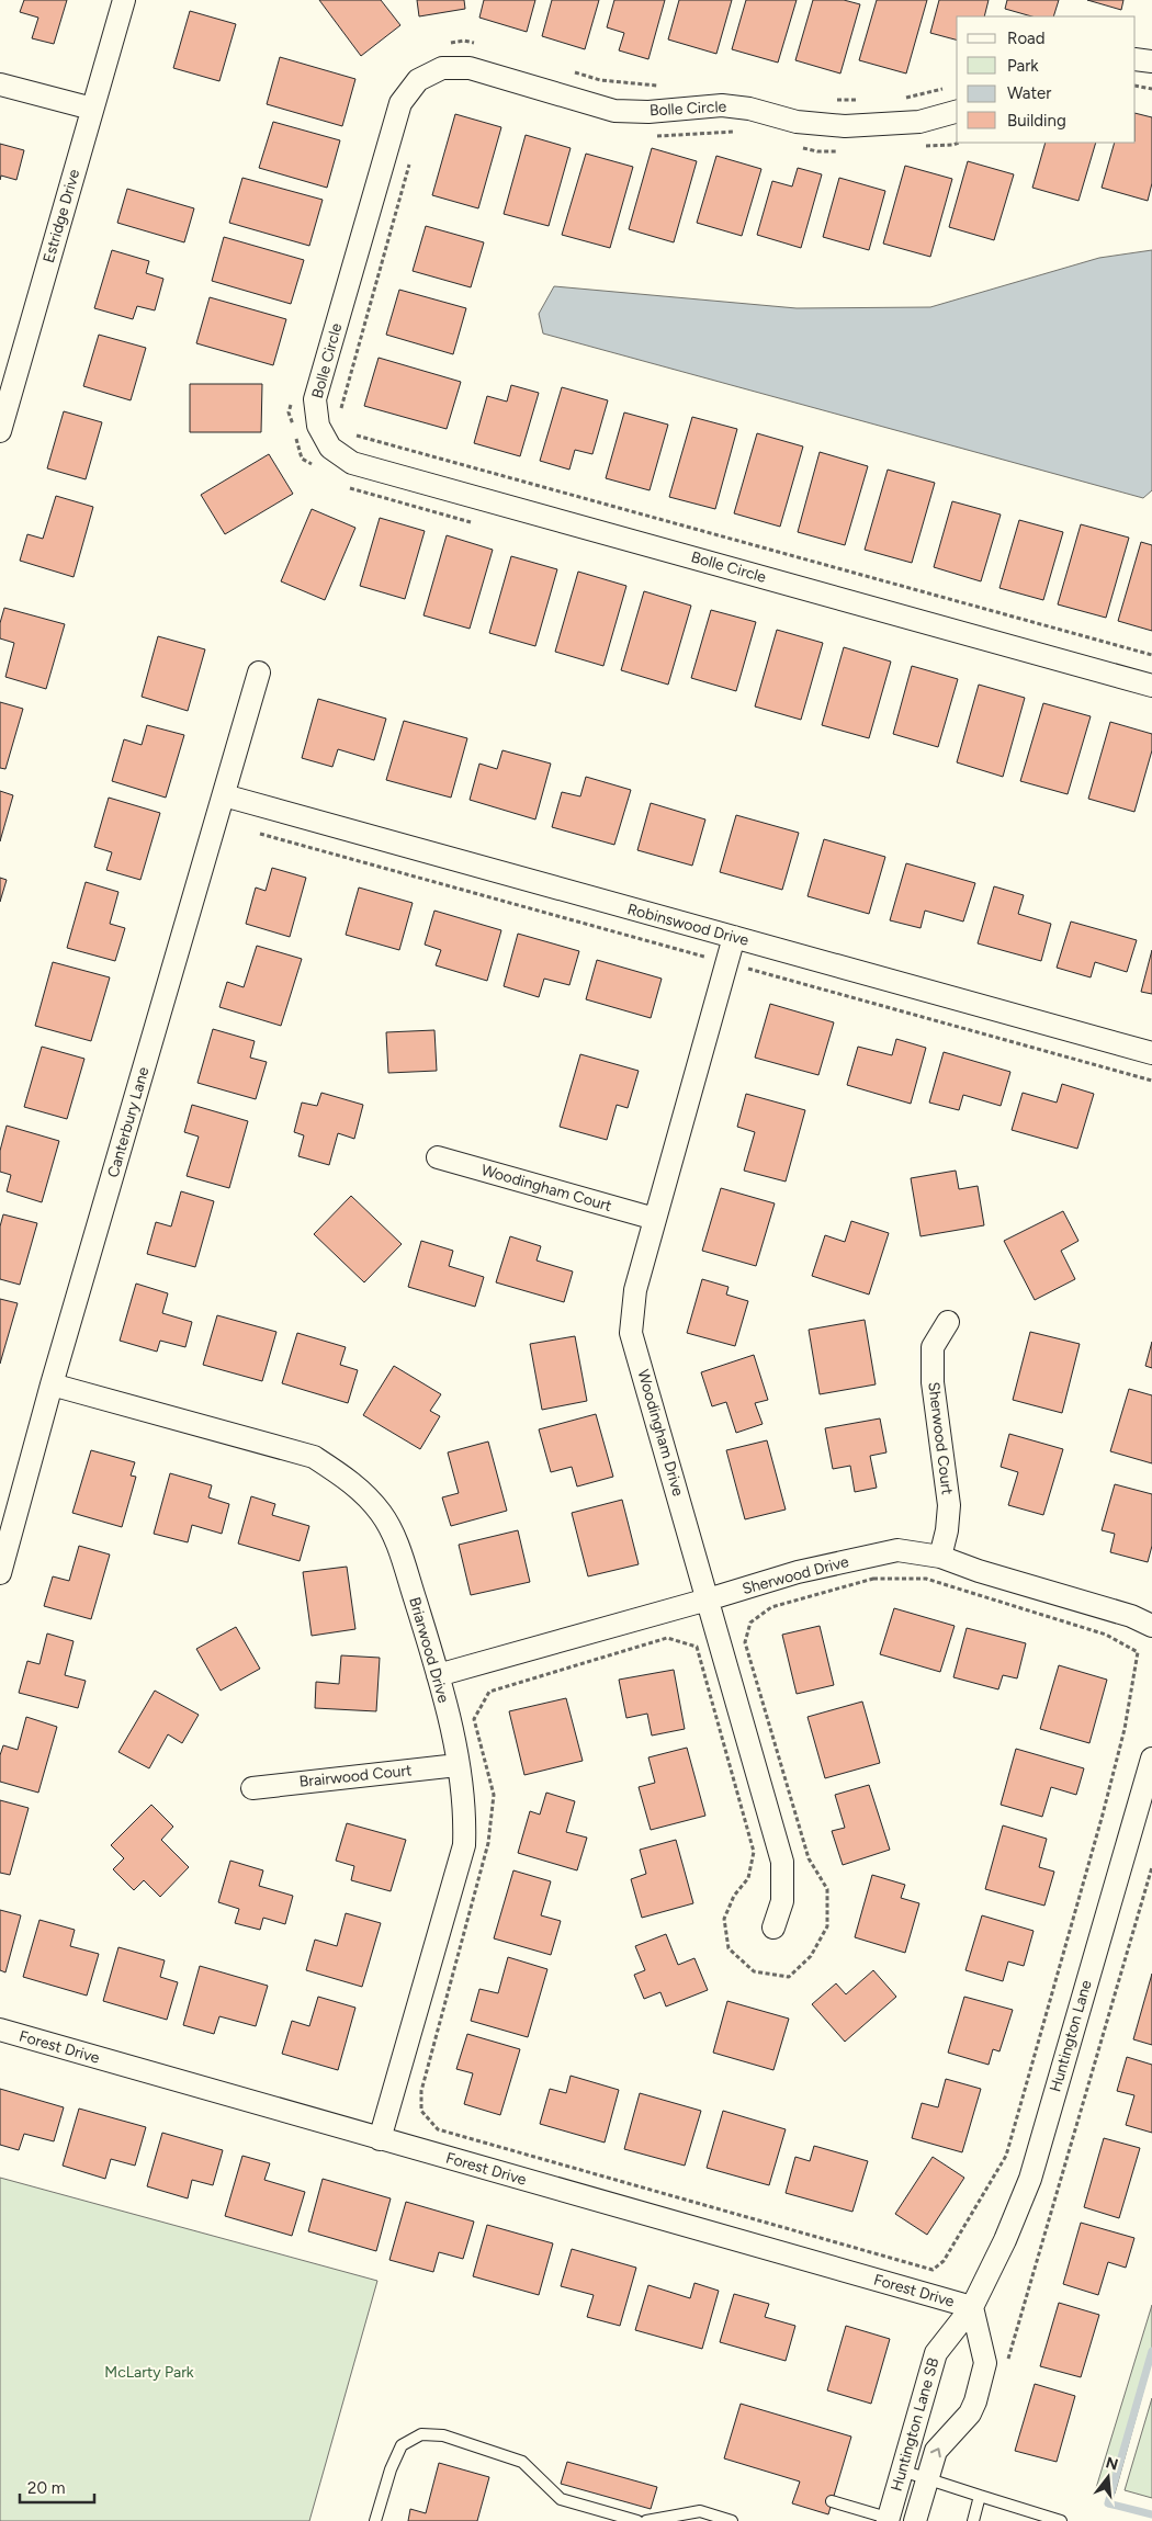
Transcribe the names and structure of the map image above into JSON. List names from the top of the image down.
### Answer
{
  "streets": {
    "street": [
      "Bolle Circle",
      "Estridge Drive",
      "Robinswood Drive",
      "Canterbury Lane",
      "Woodingham Court",
      "Woodingham Drive",
      "Sherwood Court",
      "Sherwood Drive",
      "Briarwood Drive",
      "Brairwood Court",
      "Huntington Lane",
      "Forest Drive",
      "Huntington Lane SB"
    ]
  },
  "crossings": [
    ["Robinswood Drive", "Canterbury Lane"],
    ["Robinswood Drive", "Woodingham Drive"],
    ["Canterbury Lane", "Briarwood Drive"],
    ["Woodingham Court", "Woodingham Drive"],
    ["Woodingham Drive", "Sherwood Drive"],
    ["Sherwood Court", "Sherwood Drive"],
    ["Sherwood Drive", "Briarwood Drive"],
    ["Briarwood Drive", "Brairwood Court"],
    ["Briarwood Drive", "Forest Drive"],
    ["Huntington Lane", "Forest Drive"],
    ["Huntington Lane", "Huntington Lane SB"],
    ["Forest Drive", "Huntington Lane SB"]
  ],
  "parks": ["McLarty Park"],
  "legend": [
    "Road",
    "Park",
    "Water",
    "Building"
  ],
  "scale_bar": "20 m",
  "north": "top"
}
